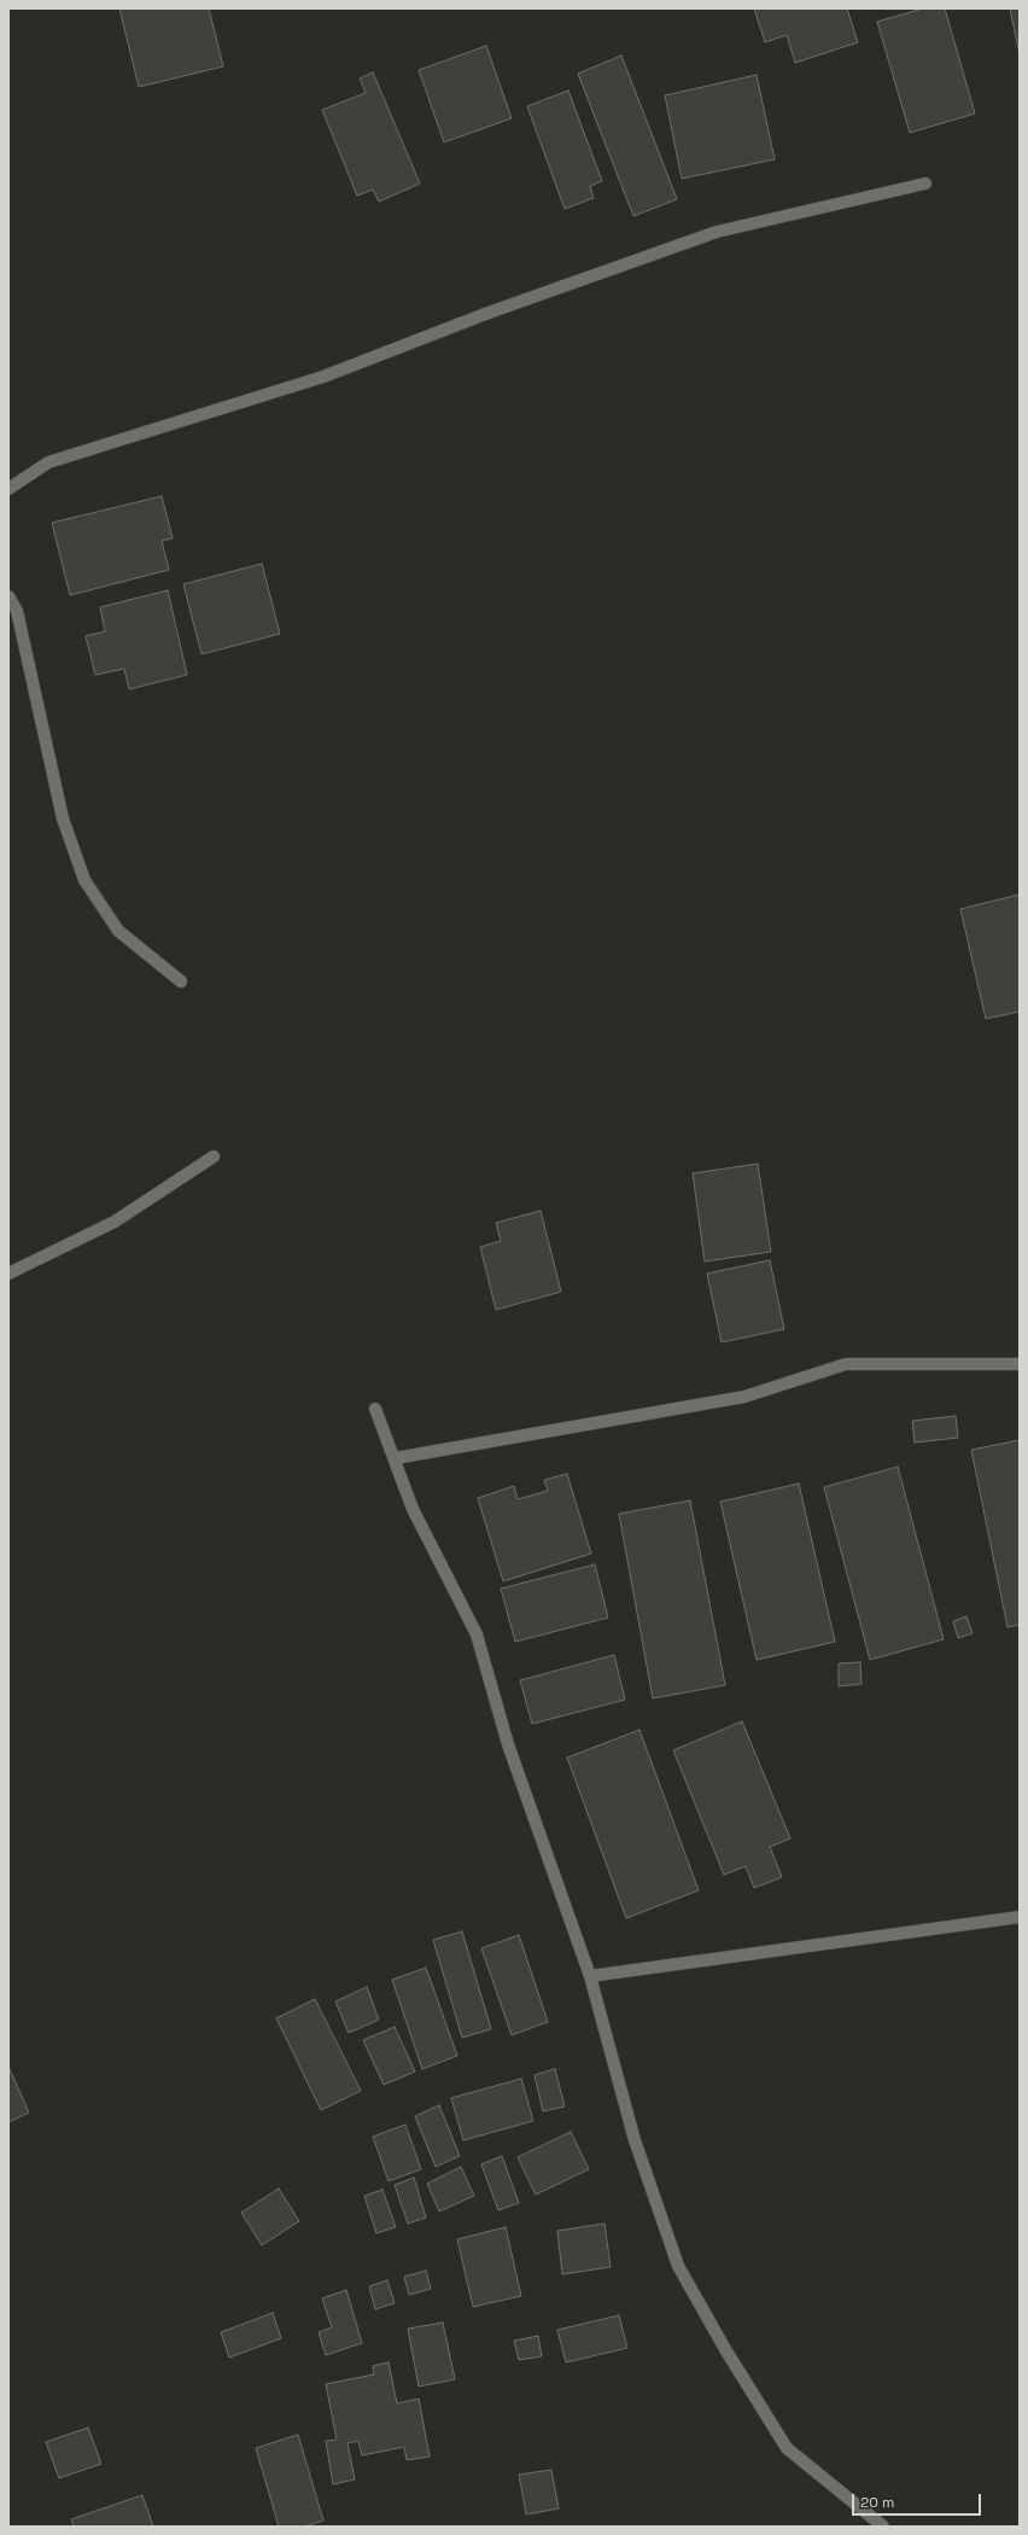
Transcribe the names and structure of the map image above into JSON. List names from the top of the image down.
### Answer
{
  "scale_bar": "20 m"
}
